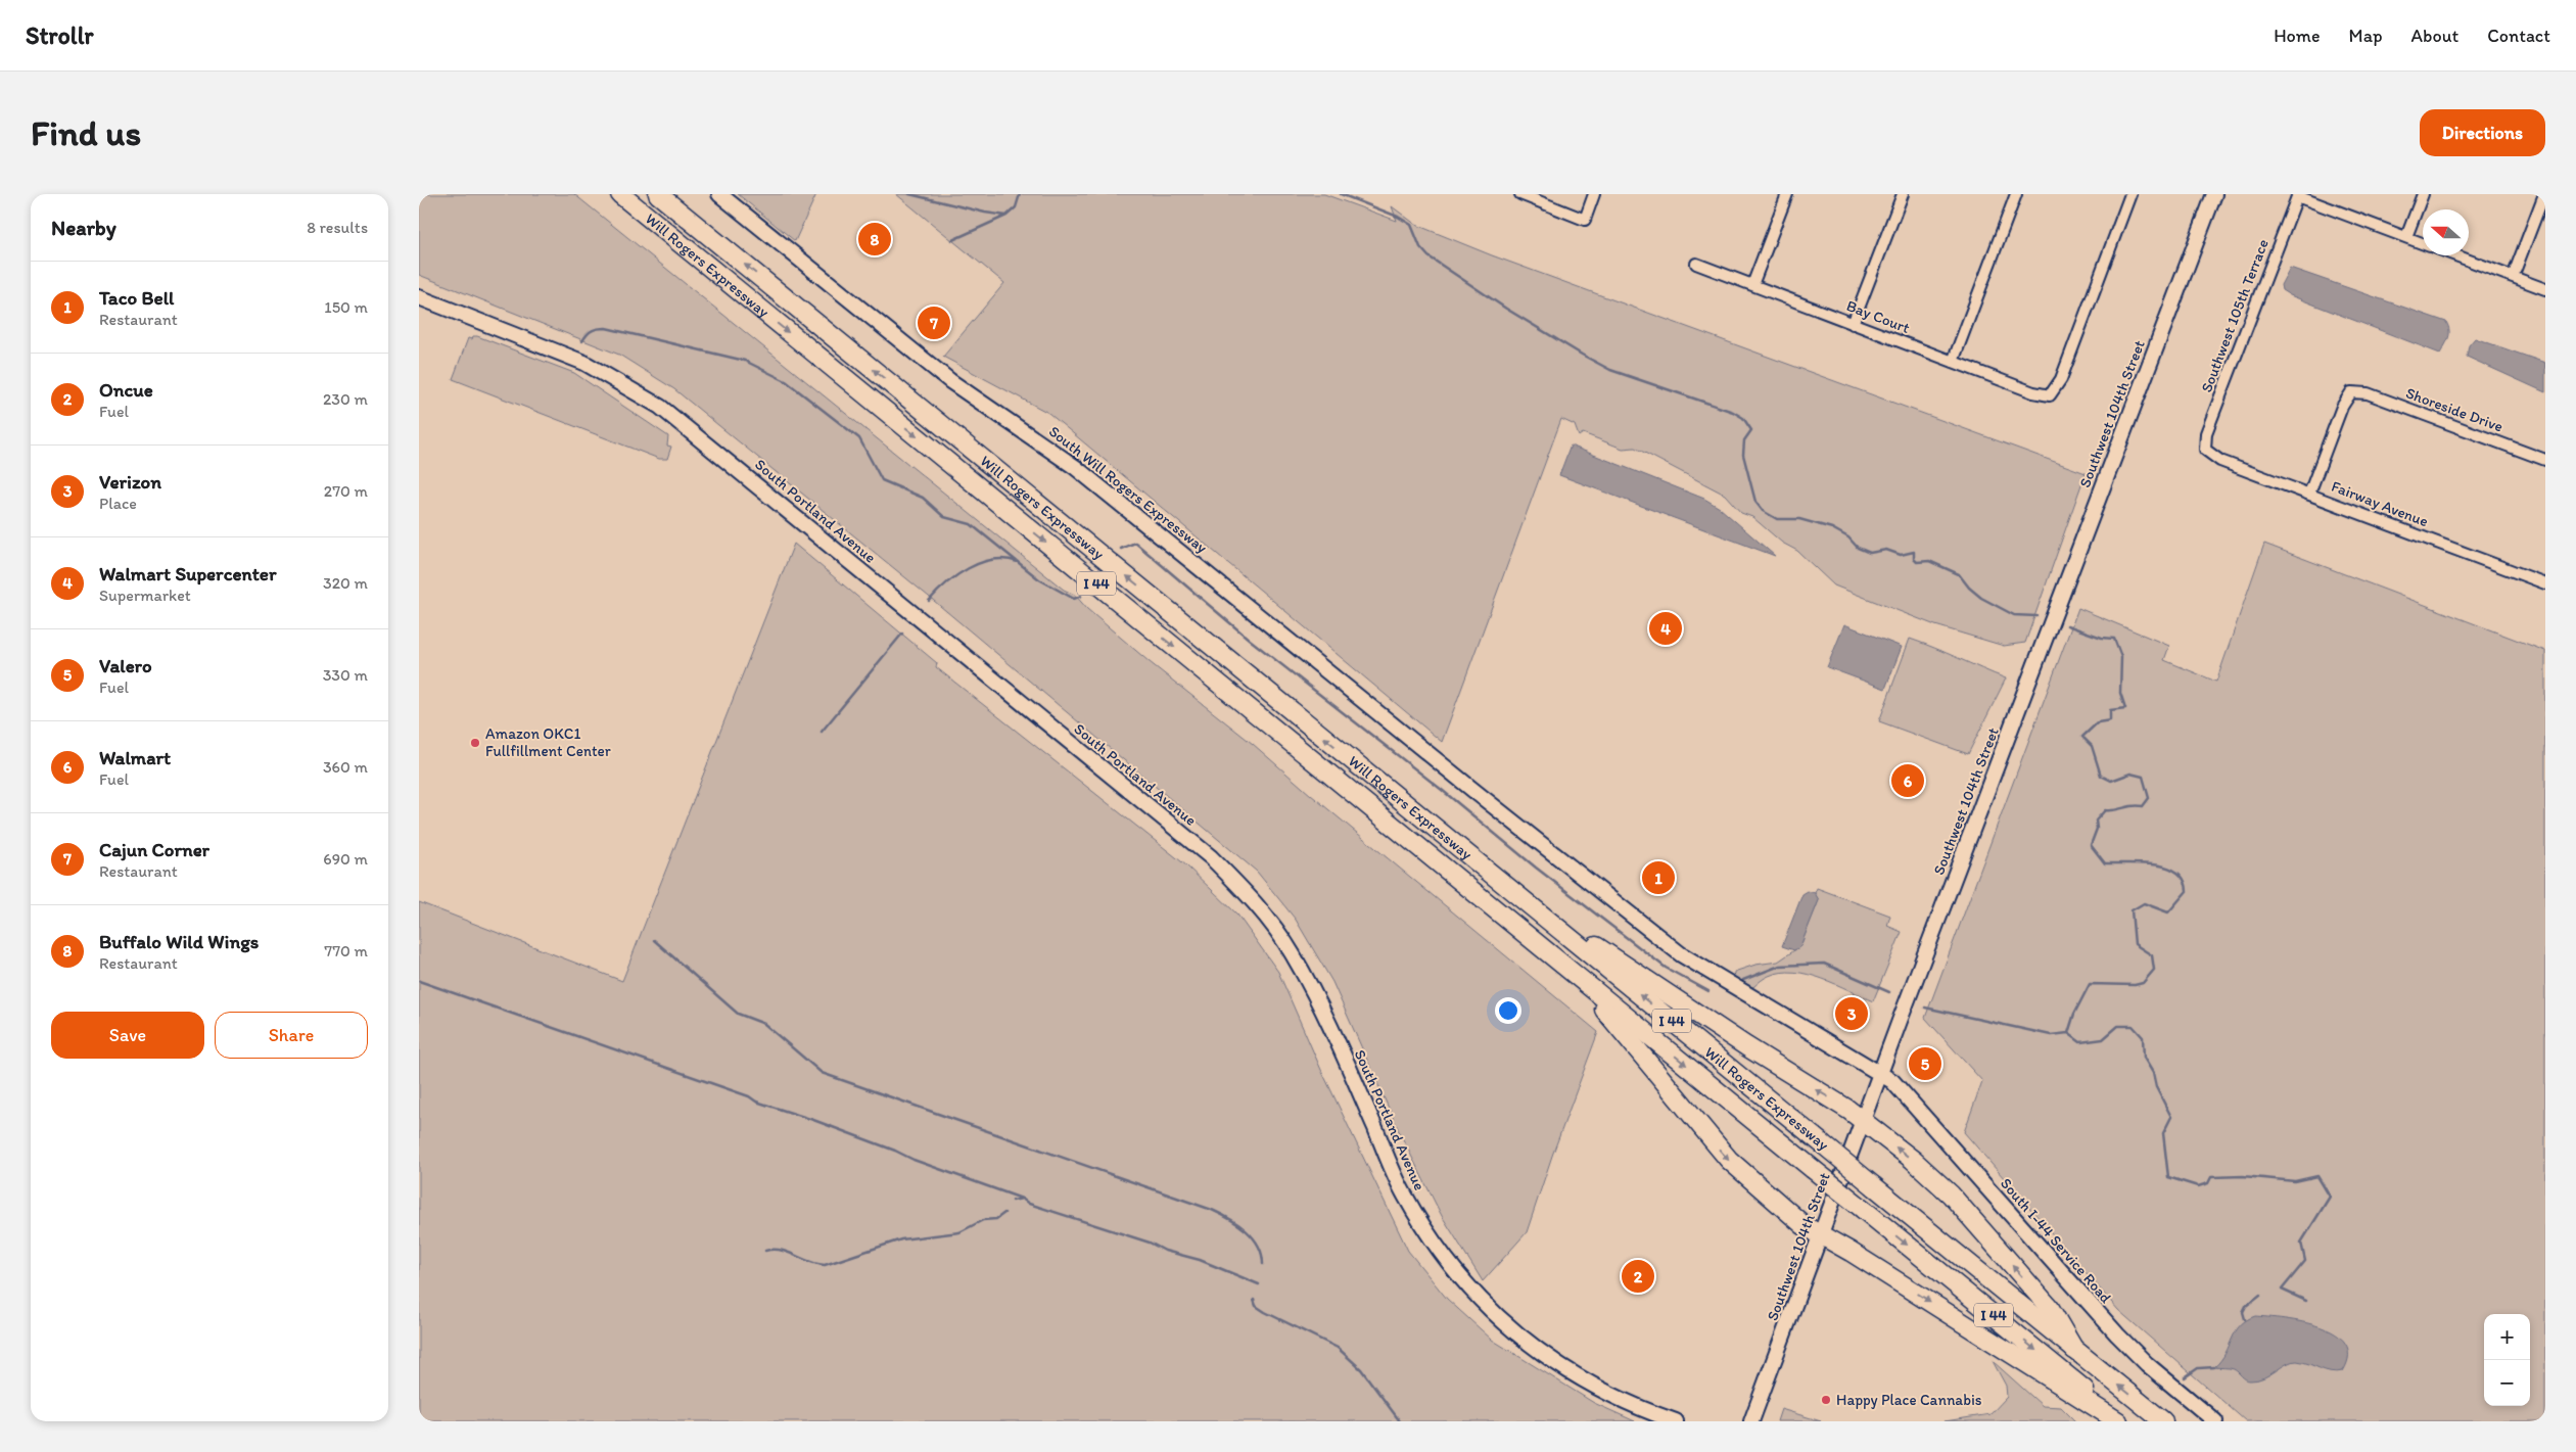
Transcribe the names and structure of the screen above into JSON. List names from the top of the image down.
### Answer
{
  "streets": {
    "highway": ["Will Rogers Expressway", "I 44"],
    "main road": [
      "Southwest 104th Street",
      "South Will Rogers Expressway",
      "South Portland Avenue",
      "South I-44 Service Road"
    ],
    "street": [
      "Southwest 105th Terrace",
      "Bay Court",
      "Shoreside Drive",
      "Fairway Avenue"
    ]
  },
  "crossings": [
    ["Southwest 105th Terrace", "Fairway Avenue"],
    ["Shoreside Drive", "Fairway Avenue"],
    ["Southwest 104th Street", "South Will Rogers Expressway"],
    ["Southwest 104th Street", "South I-44 Service Road"],
    ["South Will Rogers Expressway", "South I-44 Service Road"]
  ],
  "places": ["Amazon OKC1 Fullfillment Center", "Happy Place Cannabis"],
  "north": "left",
  "page": {
    "header": "Strollr",
    "nav": [
      "Home",
      "Map",
      "About",
      "Contact"
    ],
    "buttons": [
      "Directions",
      ["Save", "Share"]
    ],
    "title": "Find us",
    "heading": ["Nearby", "8 results"],
    "pins": [
      "8",
      "7",
      "4",
      "6",
      "1",
      "3",
      "5",
      "2"
    ],
    "list": [
      {
        "mark": "1",
        "name": "Taco Bell",
        "note": "Restaurant",
        "value": "150 m"
      },
      {
        "mark": "2",
        "name": "Oncue",
        "note": "Fuel",
        "value": "230 m"
      },
      {
        "mark": "3",
        "name": "Verizon",
        "note": "Place",
        "value": "270 m"
      },
      {
        "mark": "4",
        "name": "Walmart Supercenter",
        "note": "Supermarket",
        "value": "320 m"
      },
      {
        "mark": "5",
        "name": "Valero",
        "note": "Fuel",
        "value": "330 m"
      },
      {
        "mark": "6",
        "name": "Walmart",
        "note": "Fuel",
        "value": "360 m"
      },
      {
        "mark": "7",
        "name": "Cajun Corner",
        "note": "Restaurant",
        "value": "690 m"
      },
      {
        "mark": "8",
        "name": "Buffalo Wild Wings",
        "note": "Restaurant",
        "value": "770 m"
      }
    ],
    "map_buttons": ["+", "−"]
  }
}
